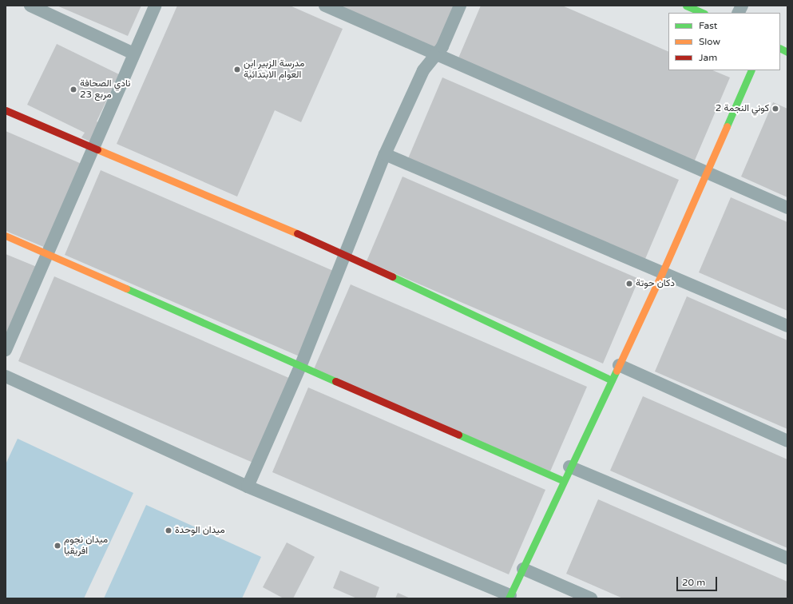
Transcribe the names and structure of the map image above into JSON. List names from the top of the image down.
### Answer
{
  "places": [
    "مدرسة الزبير ابن العوام الابتدائية",
    "نادي الصحافة مربع 23",
    "كوني النجمة 2",
    "دكان حوتة",
    "ميدان الوحدة",
    "ميدان نجوم افريقيا"
  ],
  "legend": ["Fast", "Slow", "Jam"],
  "scale_bar": "20 m"
}
